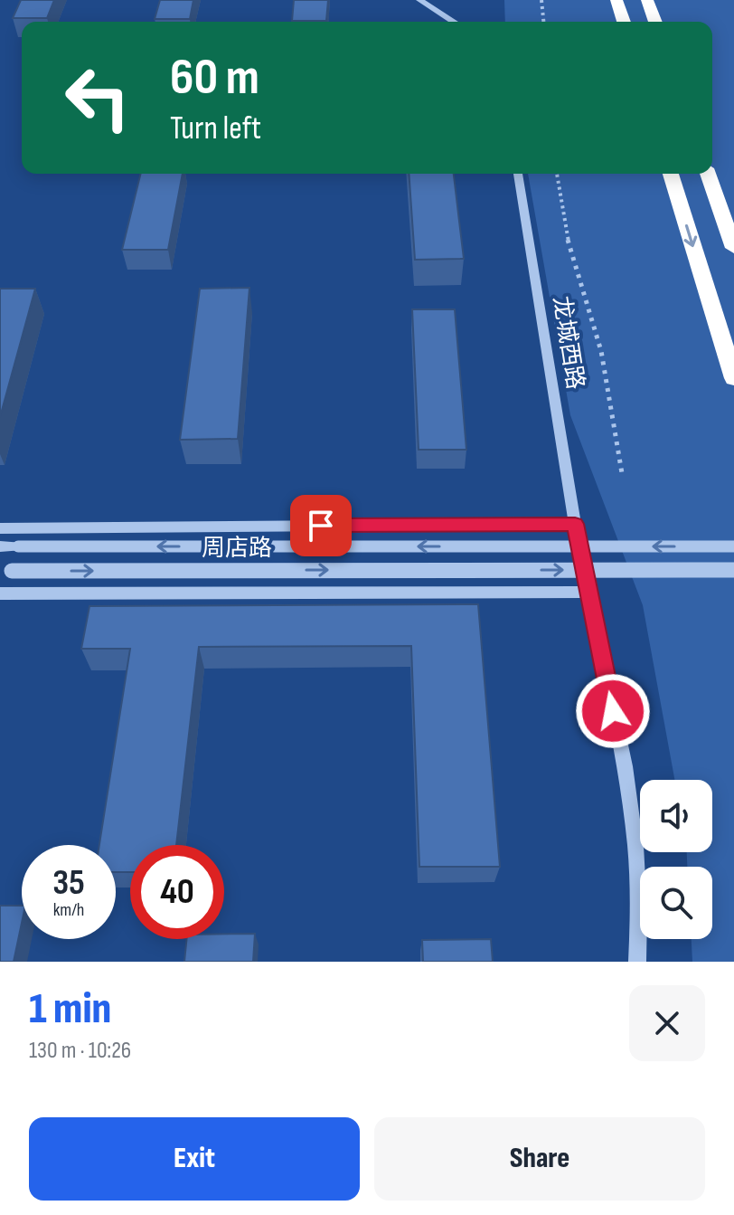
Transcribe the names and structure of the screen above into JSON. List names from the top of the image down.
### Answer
{
  "streets": {
    "street": ["龙城西路", "周店路"]
  },
  "page": {
    "turn": ["60 m", "Turn left"],
    "speed": "35 km/h",
    "limit": "40",
    "heading": ["1 min", "130 m · 10:26"],
    "buttons": ["Exit", "Share"]
  }
}
